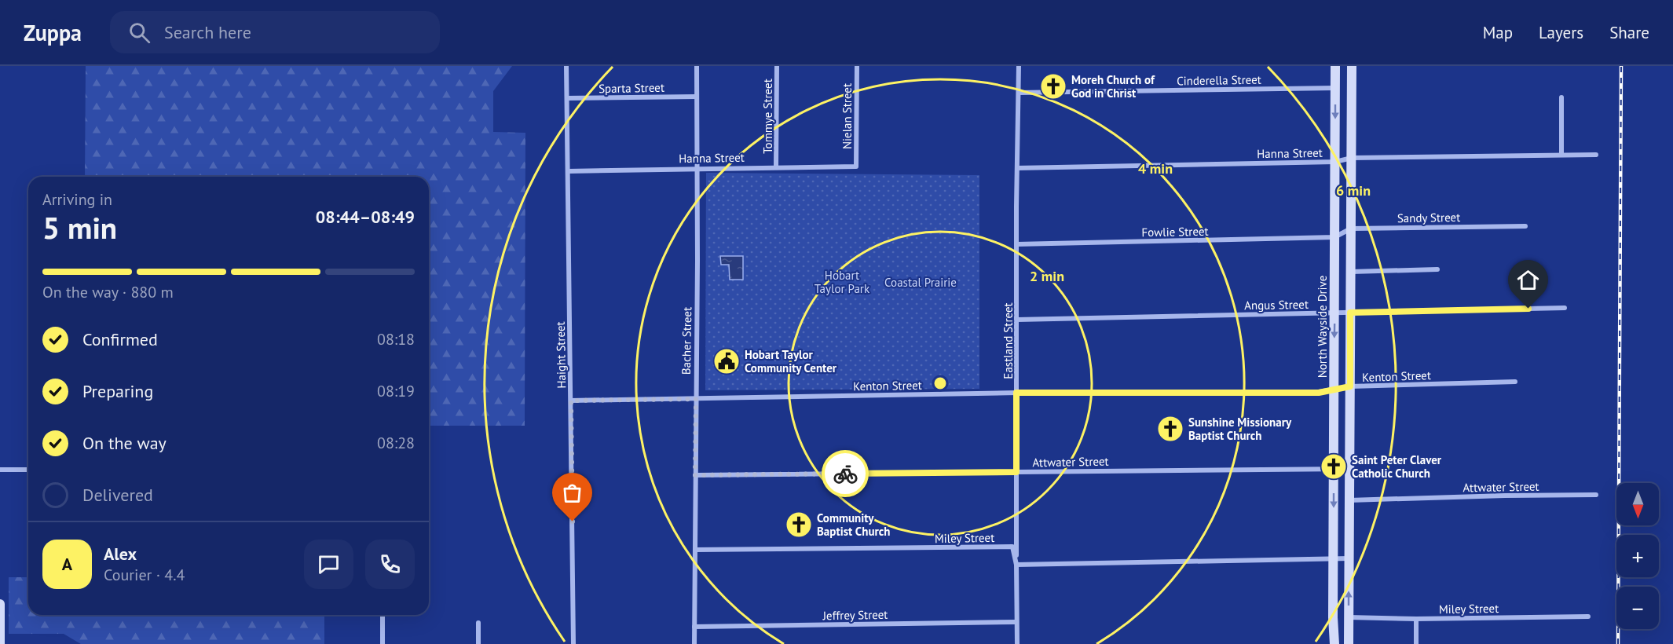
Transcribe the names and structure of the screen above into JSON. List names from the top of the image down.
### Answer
{
  "streets": {
    "main road": ["North Wayside Drive"],
    "street": [
      "Cinderella Street",
      "Sparta Street",
      "Tommye Street",
      "Nielan Street",
      "Hanna Street",
      "Sandy Street",
      "Fowlie Street",
      "Angus Street",
      "Bacher Street",
      "Eastland Street",
      "Haight Street",
      "Kenton Street",
      "Attwater Street",
      "Miley Street",
      "Jeffrey Street"
    ]
  },
  "crossings": [
    ["Cinderella Street", "North Wayside Drive"],
    ["Cinderella Street", "Eastland Street"],
    ["Sparta Street", "Bacher Street"],
    ["Sparta Street", "Haight Street"],
    ["Tommye Street", "Hanna Street"],
    ["Nielan Street", "Hanna Street"],
    ["Hanna Street", "North Wayside Drive"],
    ["Hanna Street", "Bacher Street"],
    ["Hanna Street", "Eastland Street"],
    ["Hanna Street", "Haight Street"],
    ["Sandy Street", "Fowlie Street"],
    ["Sandy Street", "North Wayside Drive"],
    ["Fowlie Street", "North Wayside Drive"],
    ["Fowlie Street", "Eastland Street"],
    ["Angus Street", "North Wayside Drive"],
    ["Angus Street", "Eastland Street"],
    ["North Wayside Drive", "Kenton Street"],
    ["North Wayside Drive", "Attwater Street"],
    ["Bacher Street", "Kenton Street"],
    ["Bacher Street", "Attwater Street"],
    ["Bacher Street", "Miley Street"],
    ["Bacher Street", "Jeffrey Street"],
    ["Eastland Street", "Kenton Street"],
    ["Eastland Street", "Attwater Street"],
    ["Eastland Street", "Miley Street"],
    ["Eastland Street", "Jeffrey Street"],
    ["Haight Street", "Kenton Street"]
  ],
  "parks": ["Hobart Taylor Park", "Coastal Prairie"],
  "places": {
    "church": [
      "Moreh Church of God in Christ",
      "Sunshine Missionary Baptist Church",
      "Saint Peter Claver Catholic Church",
      "Community Baptist Church"
    ],
    "public building": ["Hobart Taylor Community Center"]
  },
  "north": "bottom",
  "page": {
    "header": "Zuppa",
    "search": "Search here",
    "nav": ["Map", "Layers", "Share"],
    "heading": ["5 min", "Arriving in", "08:44–08:49"],
    "panel": ["Alex", "Courier · 4.4"],
    "bar": "On the way · 880 m",
    "list": [
      ["Confirmed", "08:18"],
      ["Preparing", "08:19"],
      ["On the way", "08:28"],
      "Delivered"
    ],
    "map_buttons": ["+", "−"],
    "round": "A"
  },
  "rings": ["4 min", "6 min", "2 min"]
}
